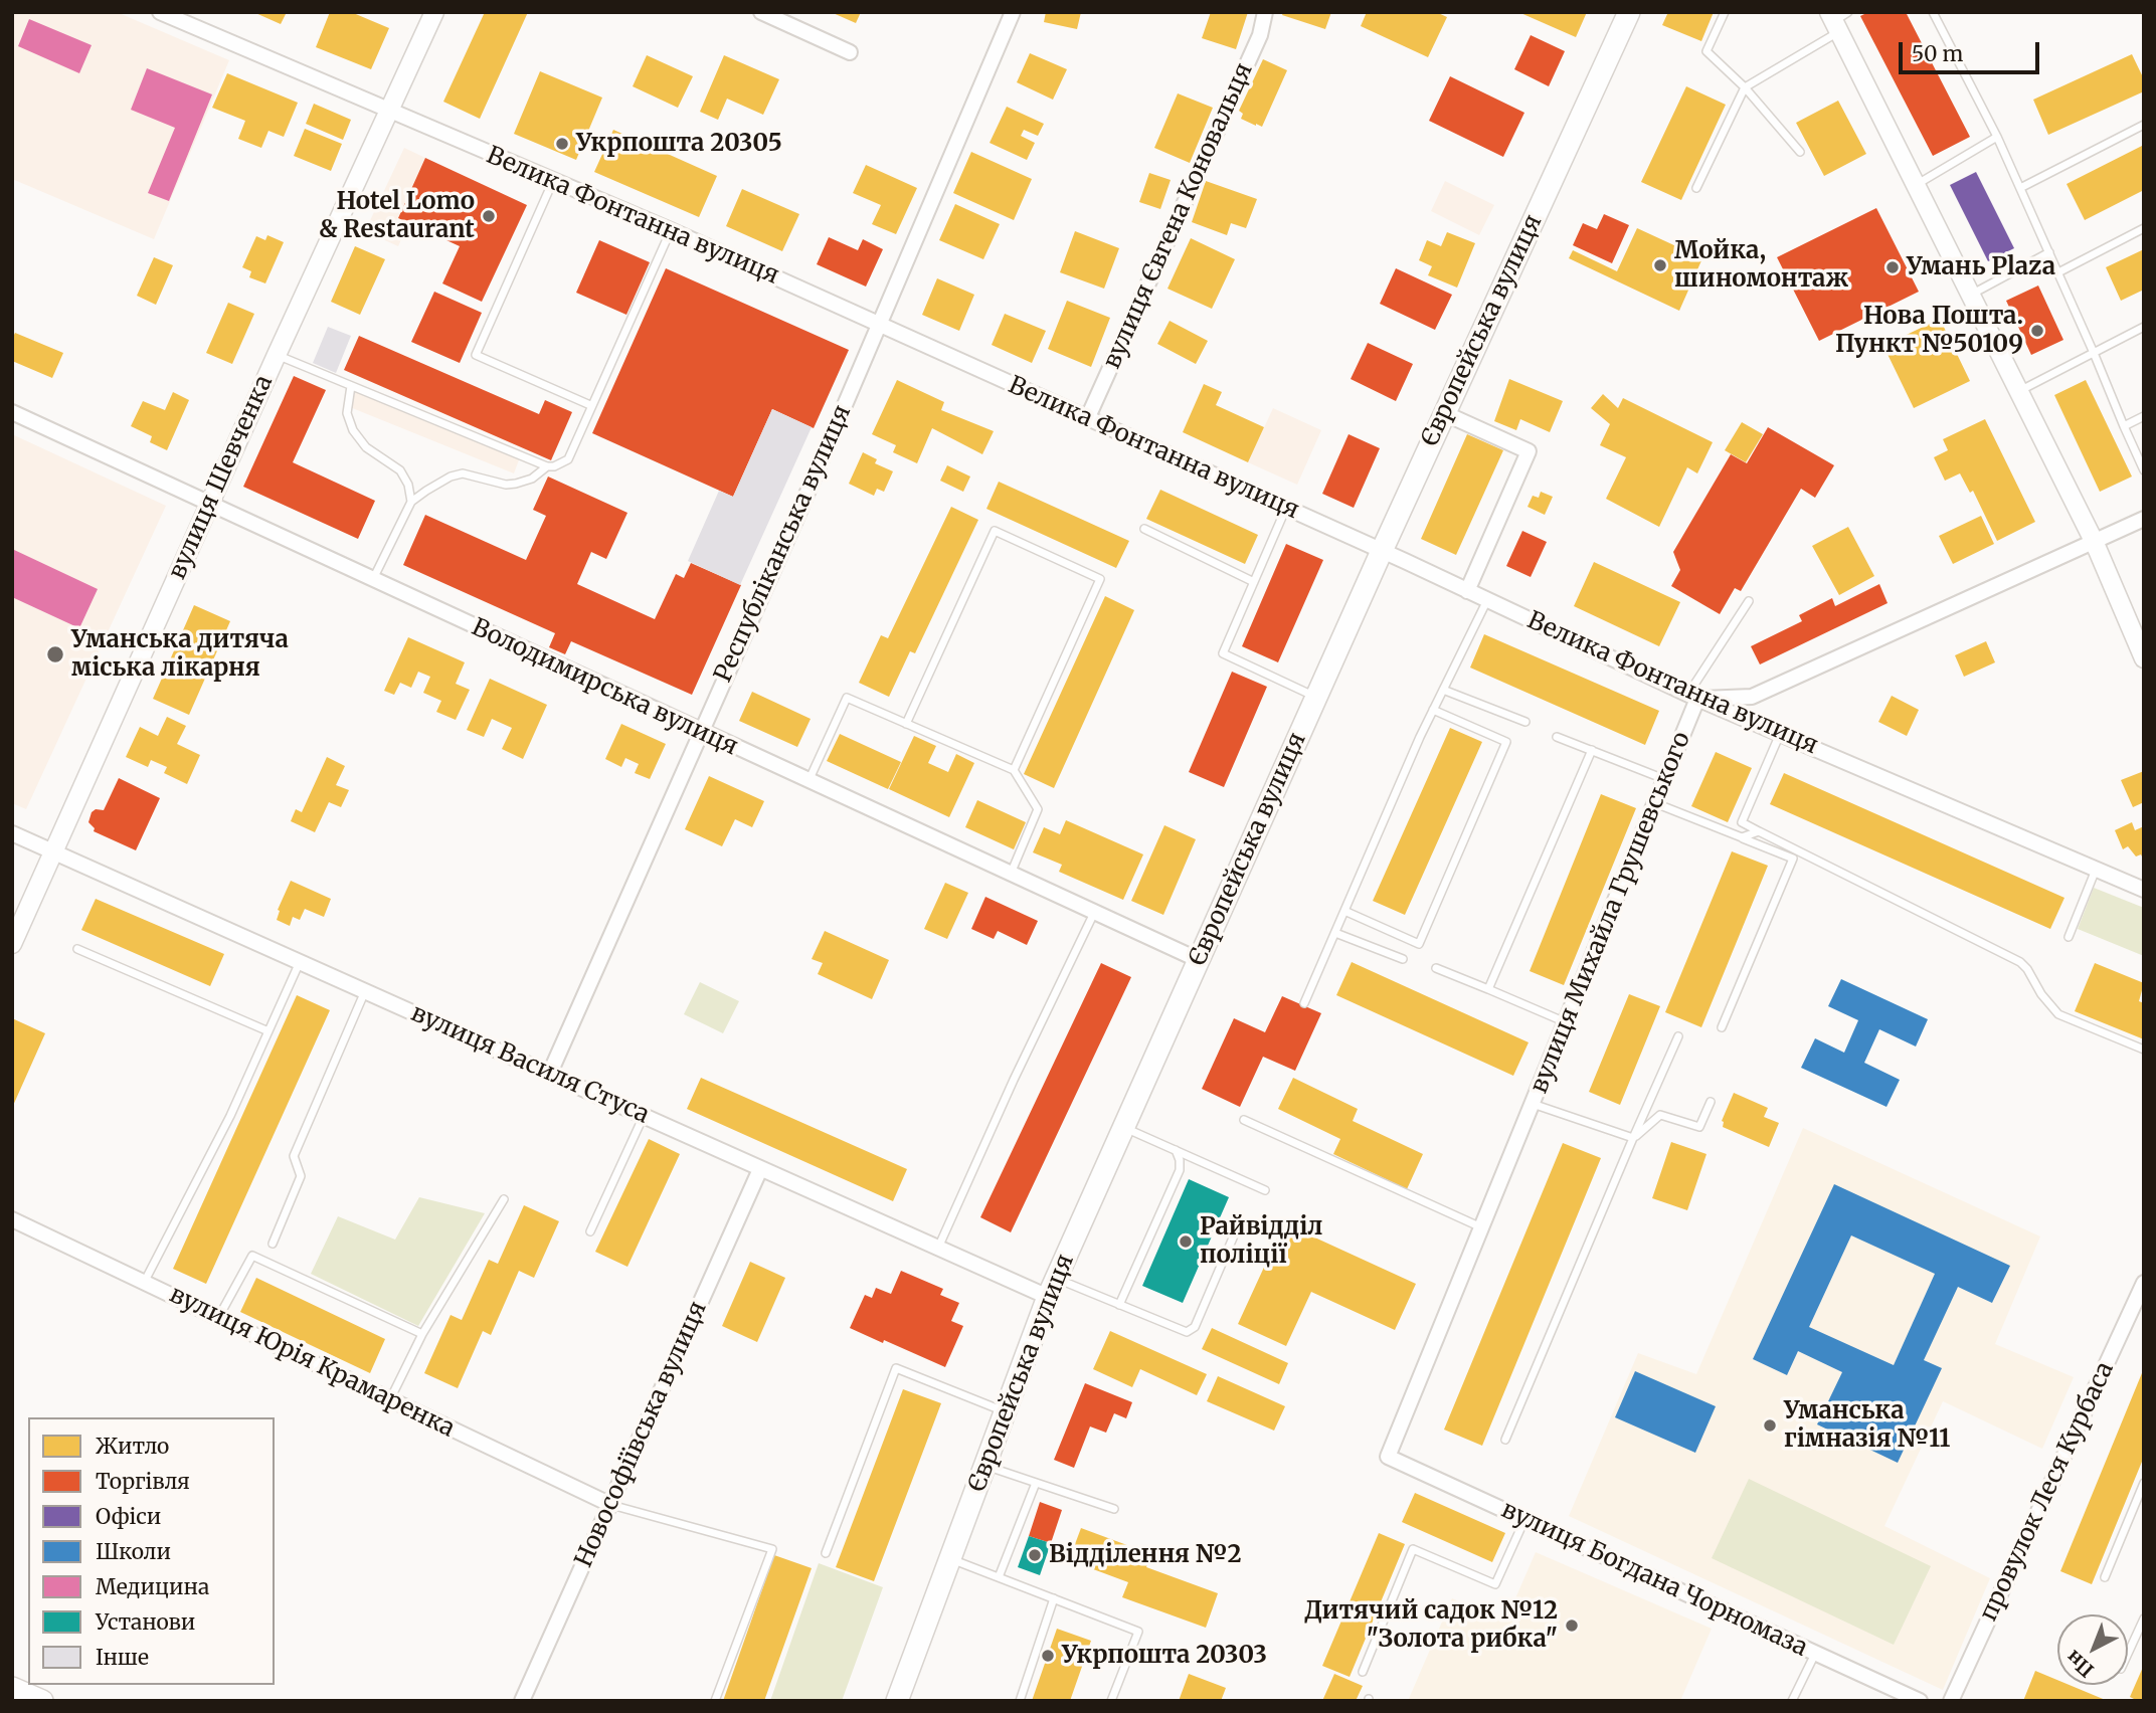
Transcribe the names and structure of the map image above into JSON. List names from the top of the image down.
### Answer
{
  "streets": {
    "main road": ["Європейська вулиця"],
    "street": [
      "Велика Фонтанна вулиця",
      "вулиця Євгена Коновальця",
      "вулиця Шевченка",
      "Республіканська вулиця",
      "Володимирська вулиця",
      "вулиця Михайла Грушевського",
      "вулиця Василя Стуса",
      "вулиця Юрія Крамаренка",
      "Новософіївська вулиця",
      "провулок Леся Курбаса",
      "вулиця Богдана Чорномаза"
    ]
  },
  "crossings": [
    ["Велика Фонтанна вулиця", "вулиця Євгена Коновальця"],
    ["Велика Фонтанна вулиця", "Європейська вулиця"],
    ["Велика Фонтанна вулиця", "вулиця Шевченка"],
    ["Велика Фонтанна вулиця", "Республіканська вулиця"],
    ["Велика Фонтанна вулиця", "вулиця Михайла Грушевського"],
    ["Європейська вулиця", "Володимирська вулиця"],
    ["Європейська вулиця", "вулиця Василя Стуса"],
    ["вулиця Шевченка", "Володимирська вулиця"],
    ["вулиця Шевченка", "вулиця Василя Стуса"],
    ["Республіканська вулиця", "Володимирська вулиця"],
    ["Республіканська вулиця", "вулиця Василя Стуса"],
    ["вулиця Михайла Грушевського", "вулиця Богдана Чорномаза"],
    ["вулиця Василя Стуса", "Новософіївська вулиця"],
    ["вулиця Юрія Крамаренка", "Новософіївська вулиця"]
  ],
  "places": [
    "Укрпошта 20305",
    "Hotel Lomo & Restaurant",
    "Мойка, шиномонтаж",
    "Умань Plaza",
    "Нова Пошта. Пункт №50109",
    "Уманська дитяча міська лікарня",
    "Райвідділ поліції",
    "Уманська гімназія №11",
    "Відділення №2",
    "Дитячий садок №12 \"Золота рибка\"",
    "Укрпошта 20303"
  ],
  "legend": [
    "Житло",
    "Торгівля",
    "Офіси",
    "Школи",
    "Медицина",
    "Установи",
    "Інше"
  ],
  "scale_bar": "50 m",
  "north": "bottom left"
}
